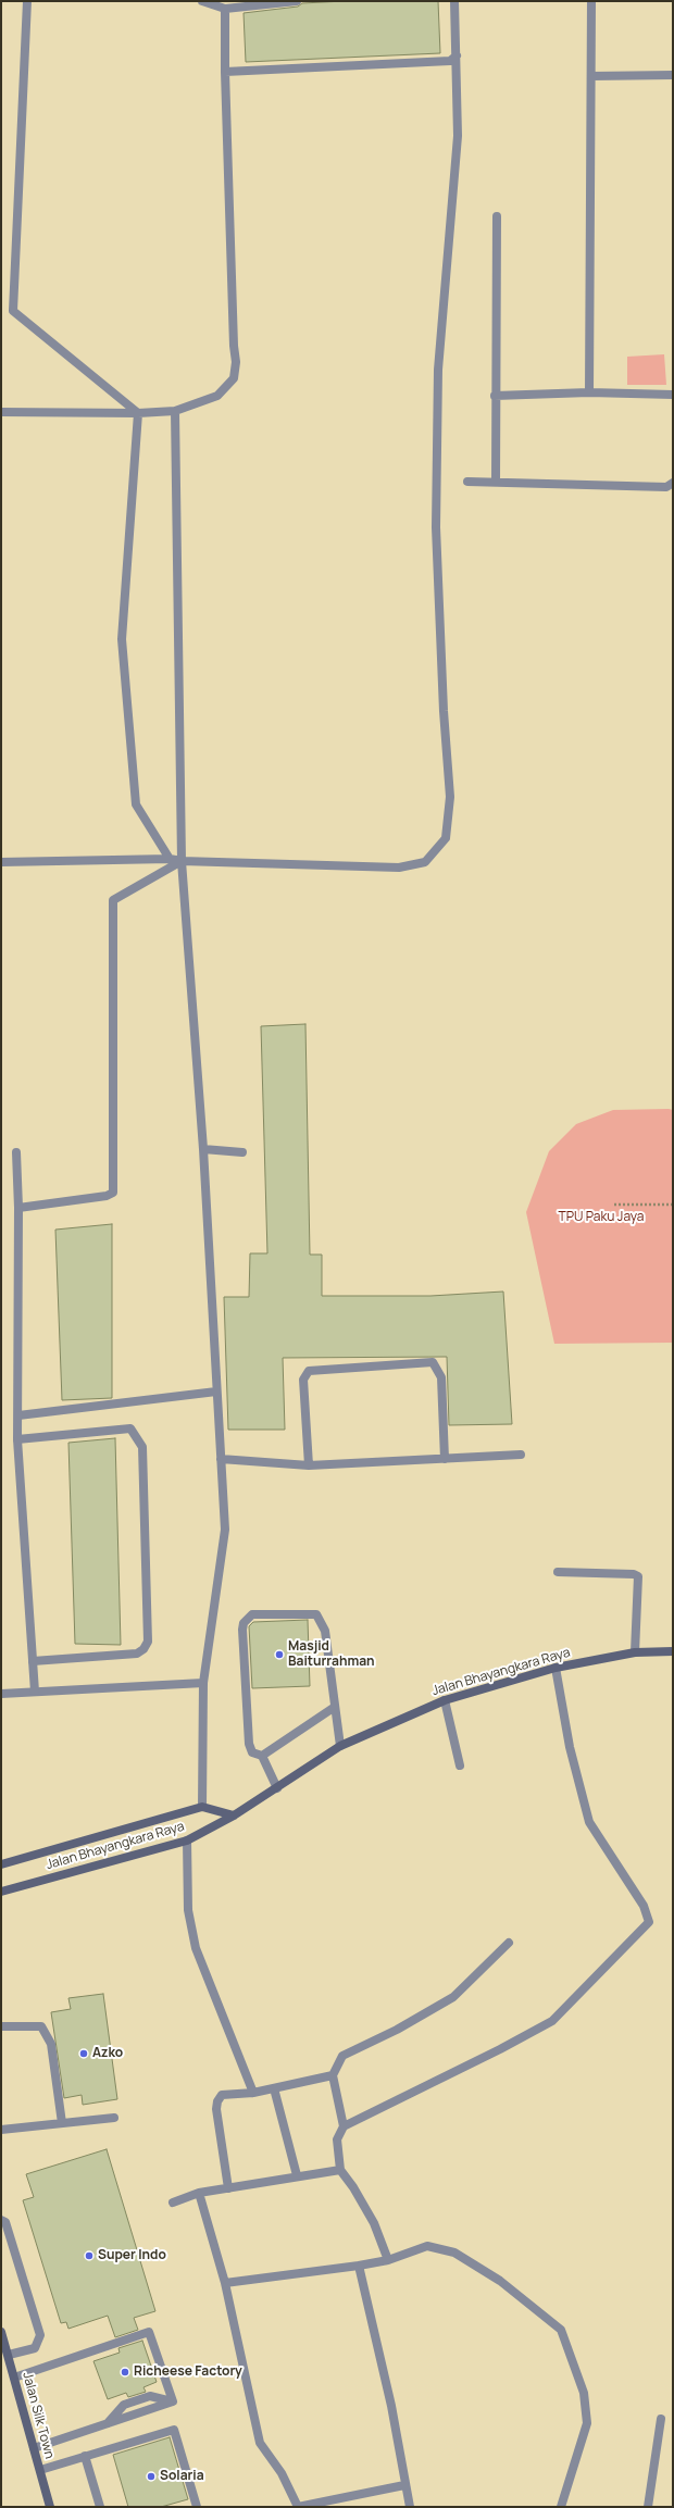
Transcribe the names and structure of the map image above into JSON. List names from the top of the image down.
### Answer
{
  "streets": {
    "main road": ["Jalan Bhayangkara Raya", "Jalan Silk Town"]
  },
  "parks": ["TPU Paku Jaya"],
  "places": [
    "Masjid Baiturrahman",
    "Azko",
    "Super Indo",
    "Richeese Factory",
    "Solaria"
  ]
}
